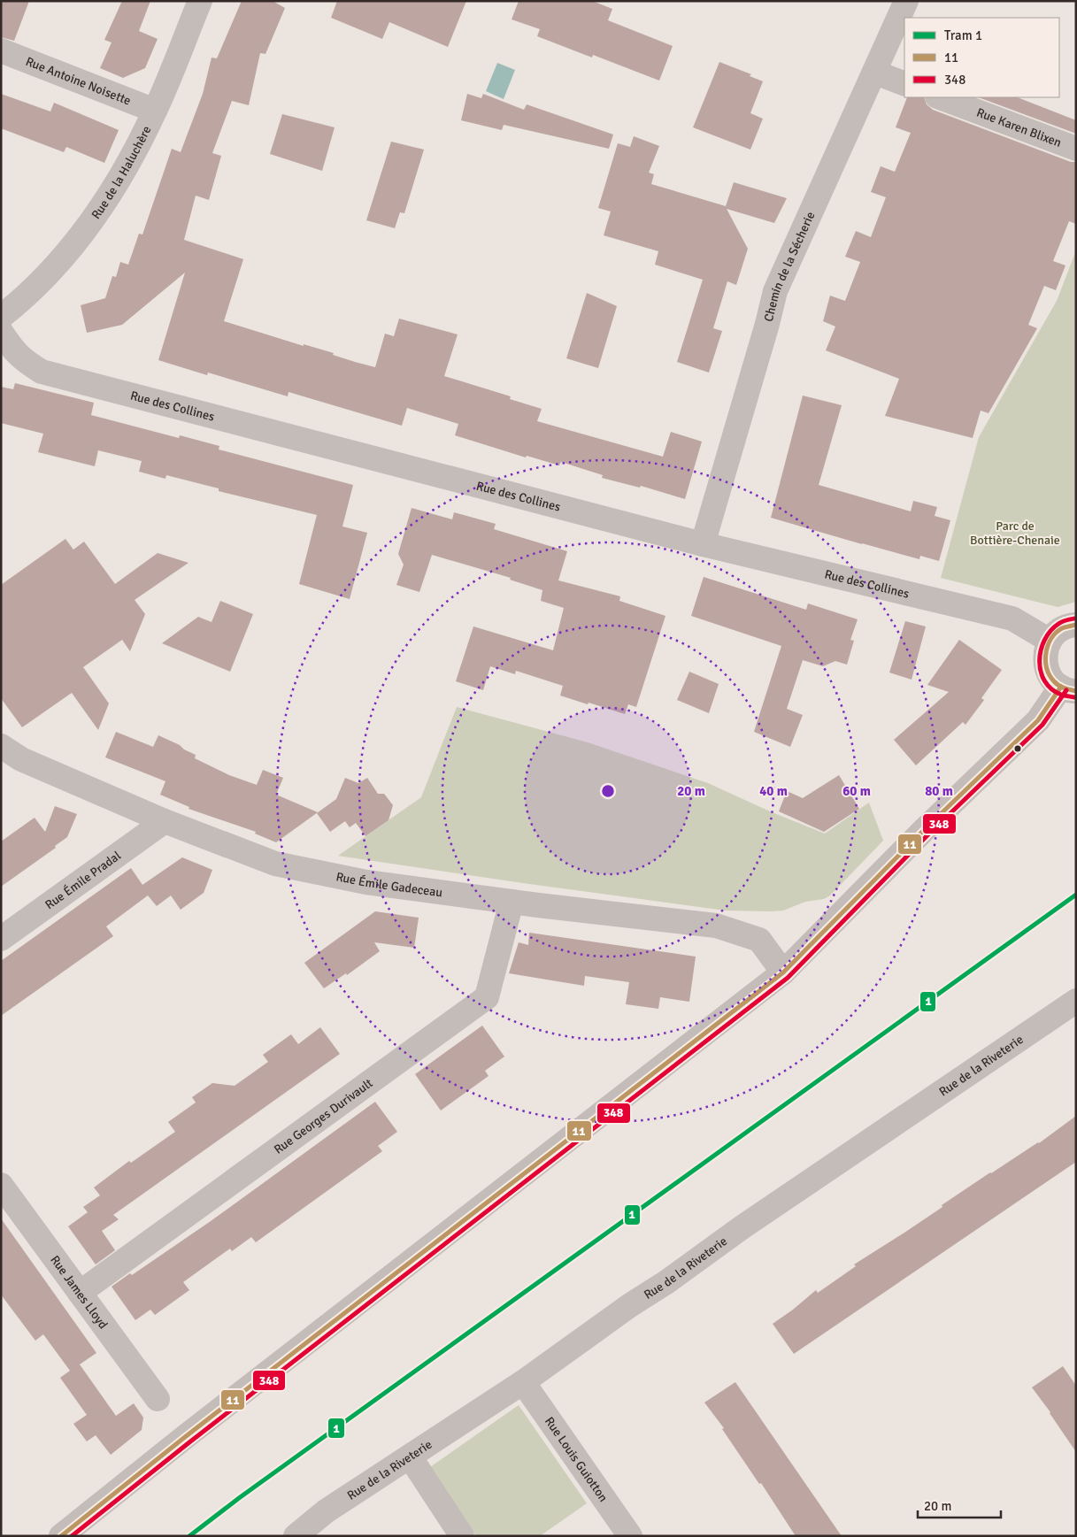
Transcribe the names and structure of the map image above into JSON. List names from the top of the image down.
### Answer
{
  "streets": {
    "street": [
      "Rue Antoine Noisette",
      "Rue Karen Blixen",
      "Rue de la Haluchère",
      "Chemin de la Sécherie",
      "Rue des Collines",
      "Rue Émile Pradal",
      "Rue Émile Gadeceau",
      "Rue de la Riveterie",
      "Rue Georges Durivault",
      "Rue James Lloyd",
      "Rue Louis Guiotton"
    ]
  },
  "crossings": [
    ["Rue Antoine Noisette", "Rue de la Haluchère"],
    ["Chemin de la Sécherie", "Rue des Collines"],
    ["Rue Émile Pradal", "Rue Émile Gadeceau"],
    ["Rue Émile Gadeceau", "Rue Georges Durivault"],
    ["Rue de la Riveterie", "Rue Louis Guiotton"],
    ["Rue Georges Durivault", "Rue James Lloyd"]
  ],
  "parks": ["Parc de Bottière-Chenaie"],
  "lines": ["transit line 348", "transit line 11", "tram line 1"],
  "legend": ["Tram 1", "11", "348"],
  "scale_bar": "20 m",
  "rings": [
    "20 m",
    "40 m",
    "60 m",
    "80 m"
  ]
}
